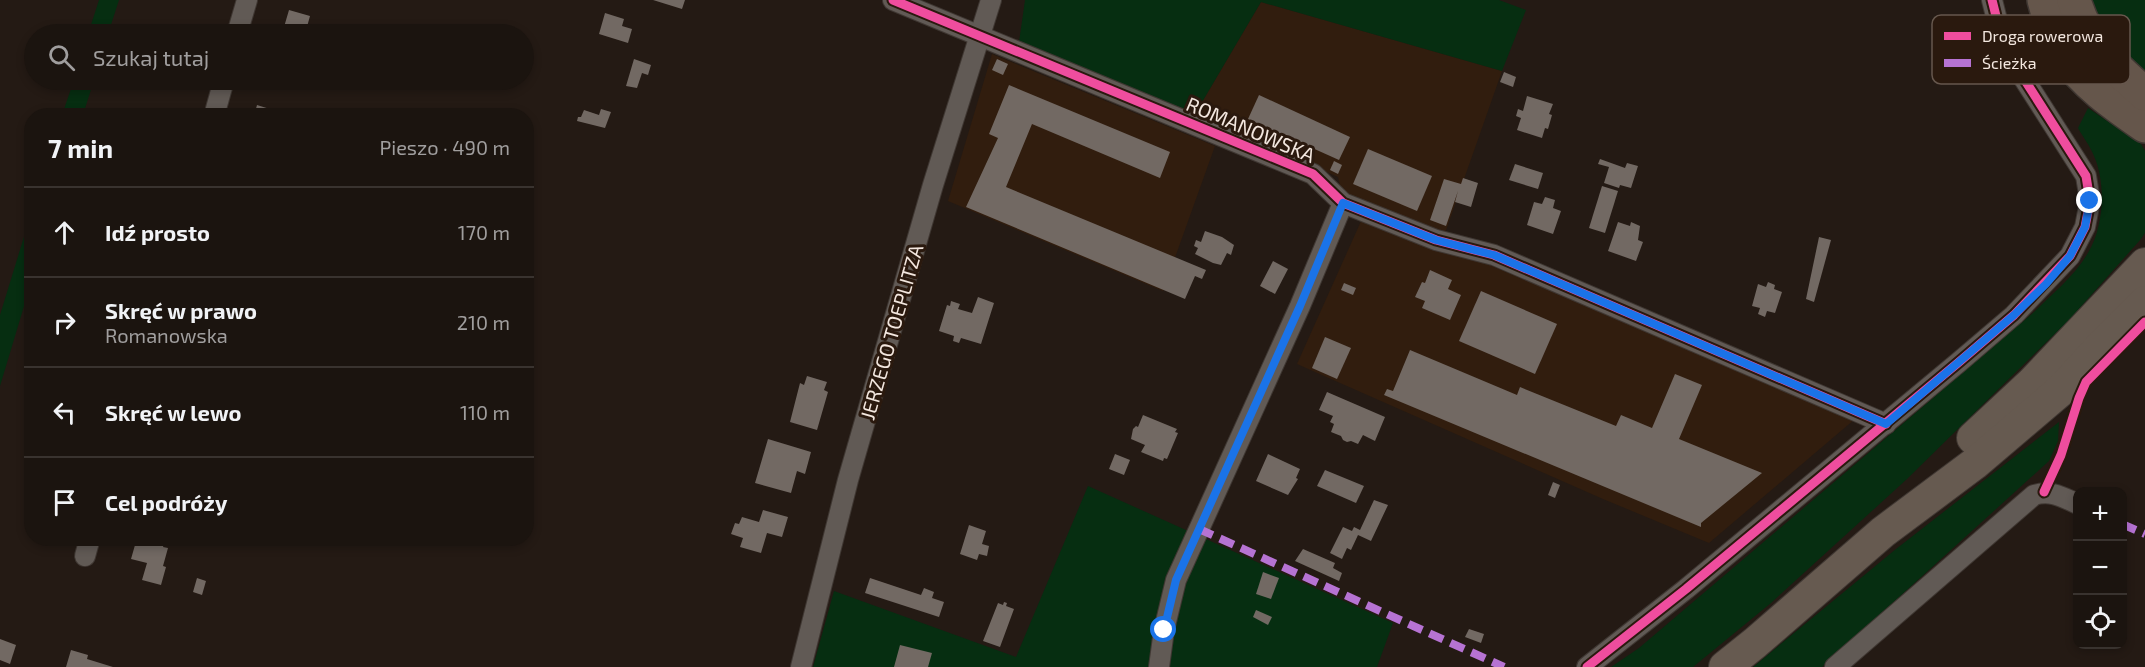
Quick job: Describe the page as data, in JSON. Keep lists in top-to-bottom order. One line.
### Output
{"streets":{"street":["ROMANOWSKA","JERZEGO TOEPLITZA"]},"crossings":[["ROMANOWSKA","JERZEGO TOEPLITZA"]],"legend":["Droga rowerowa","Ścieżka"],"page":{"search":"Szukaj tutaj","heading":["7 min","Pieszo · 490 m"],"list":[["Idź prosto","170 m"],["Skręć w prawo","Romanowska","210 m"],["Skręć w lewo","110 m"],"Cel podróży"],"map_buttons":["+","−"]}}
